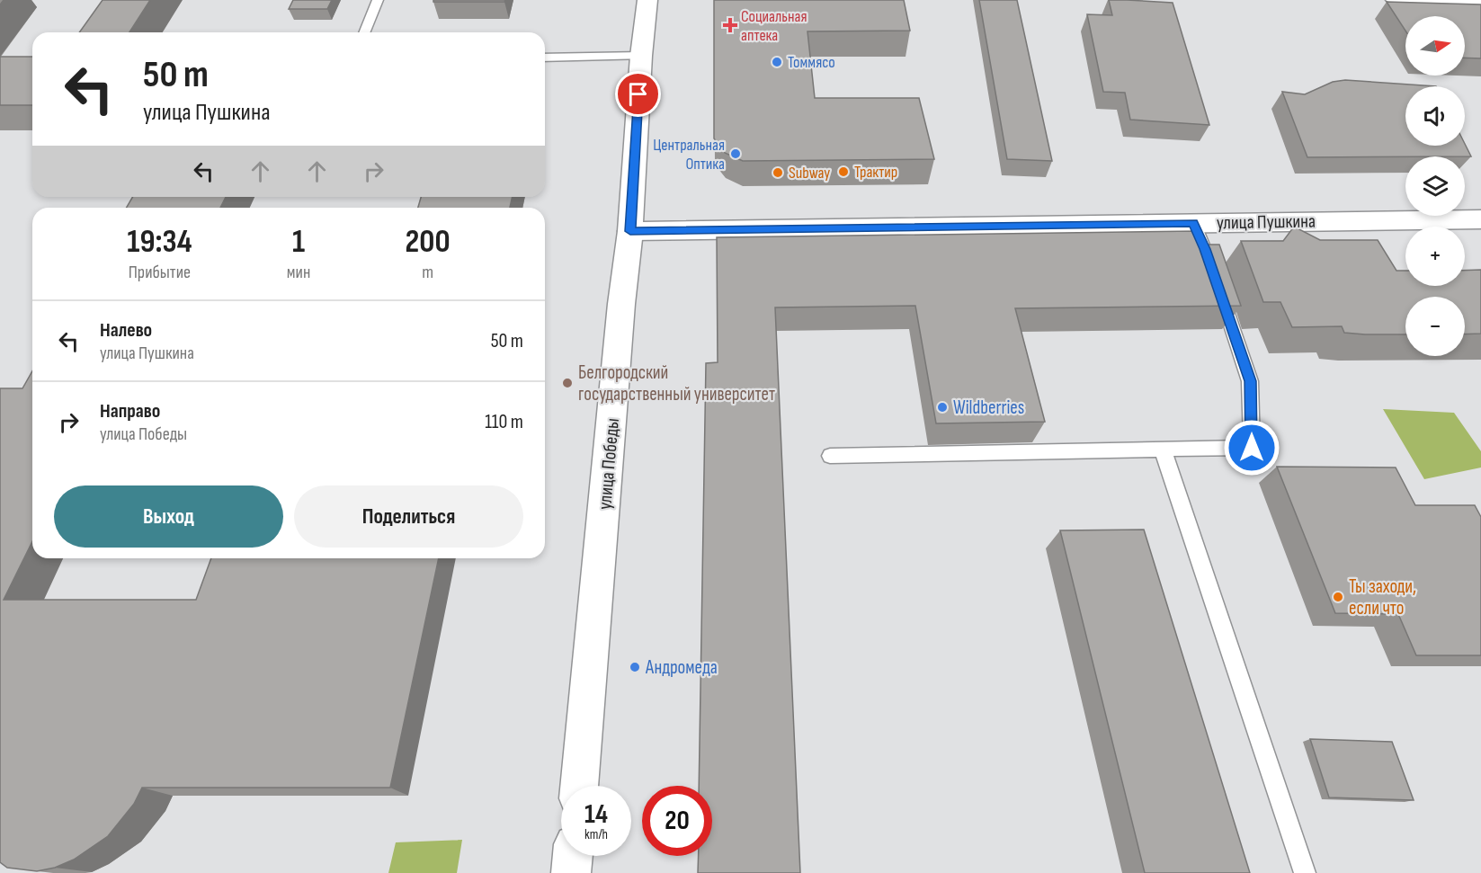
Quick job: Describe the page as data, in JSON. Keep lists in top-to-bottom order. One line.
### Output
{"streets":{"street":["улица Пушкина","улица Победы"]},"crossings":[["улица Пушкина","улица Победы"]],"places":{"health":["Социальная аптека"],"other":["Томмясо","Центральная Оптика","Трактир","Subway","Белгородский государственный университет","Wildberries","Ты заходи, если что","Андромеда"]},"north":"right","page":{"map_buttons":["+","−"],"turn":["50 m","улица Пушкина"],"eta":["19:34","Прибытие","1","мин","200","m"],"list":[{"name":"Налево","note":"улица Пушкина","value":"50 m"},{"name":"Направо","note":"улица Победы","value":"110 m"}],"buttons":["Выход","Поделиться"],"speed":"14 km/h","limit":"20"}}
